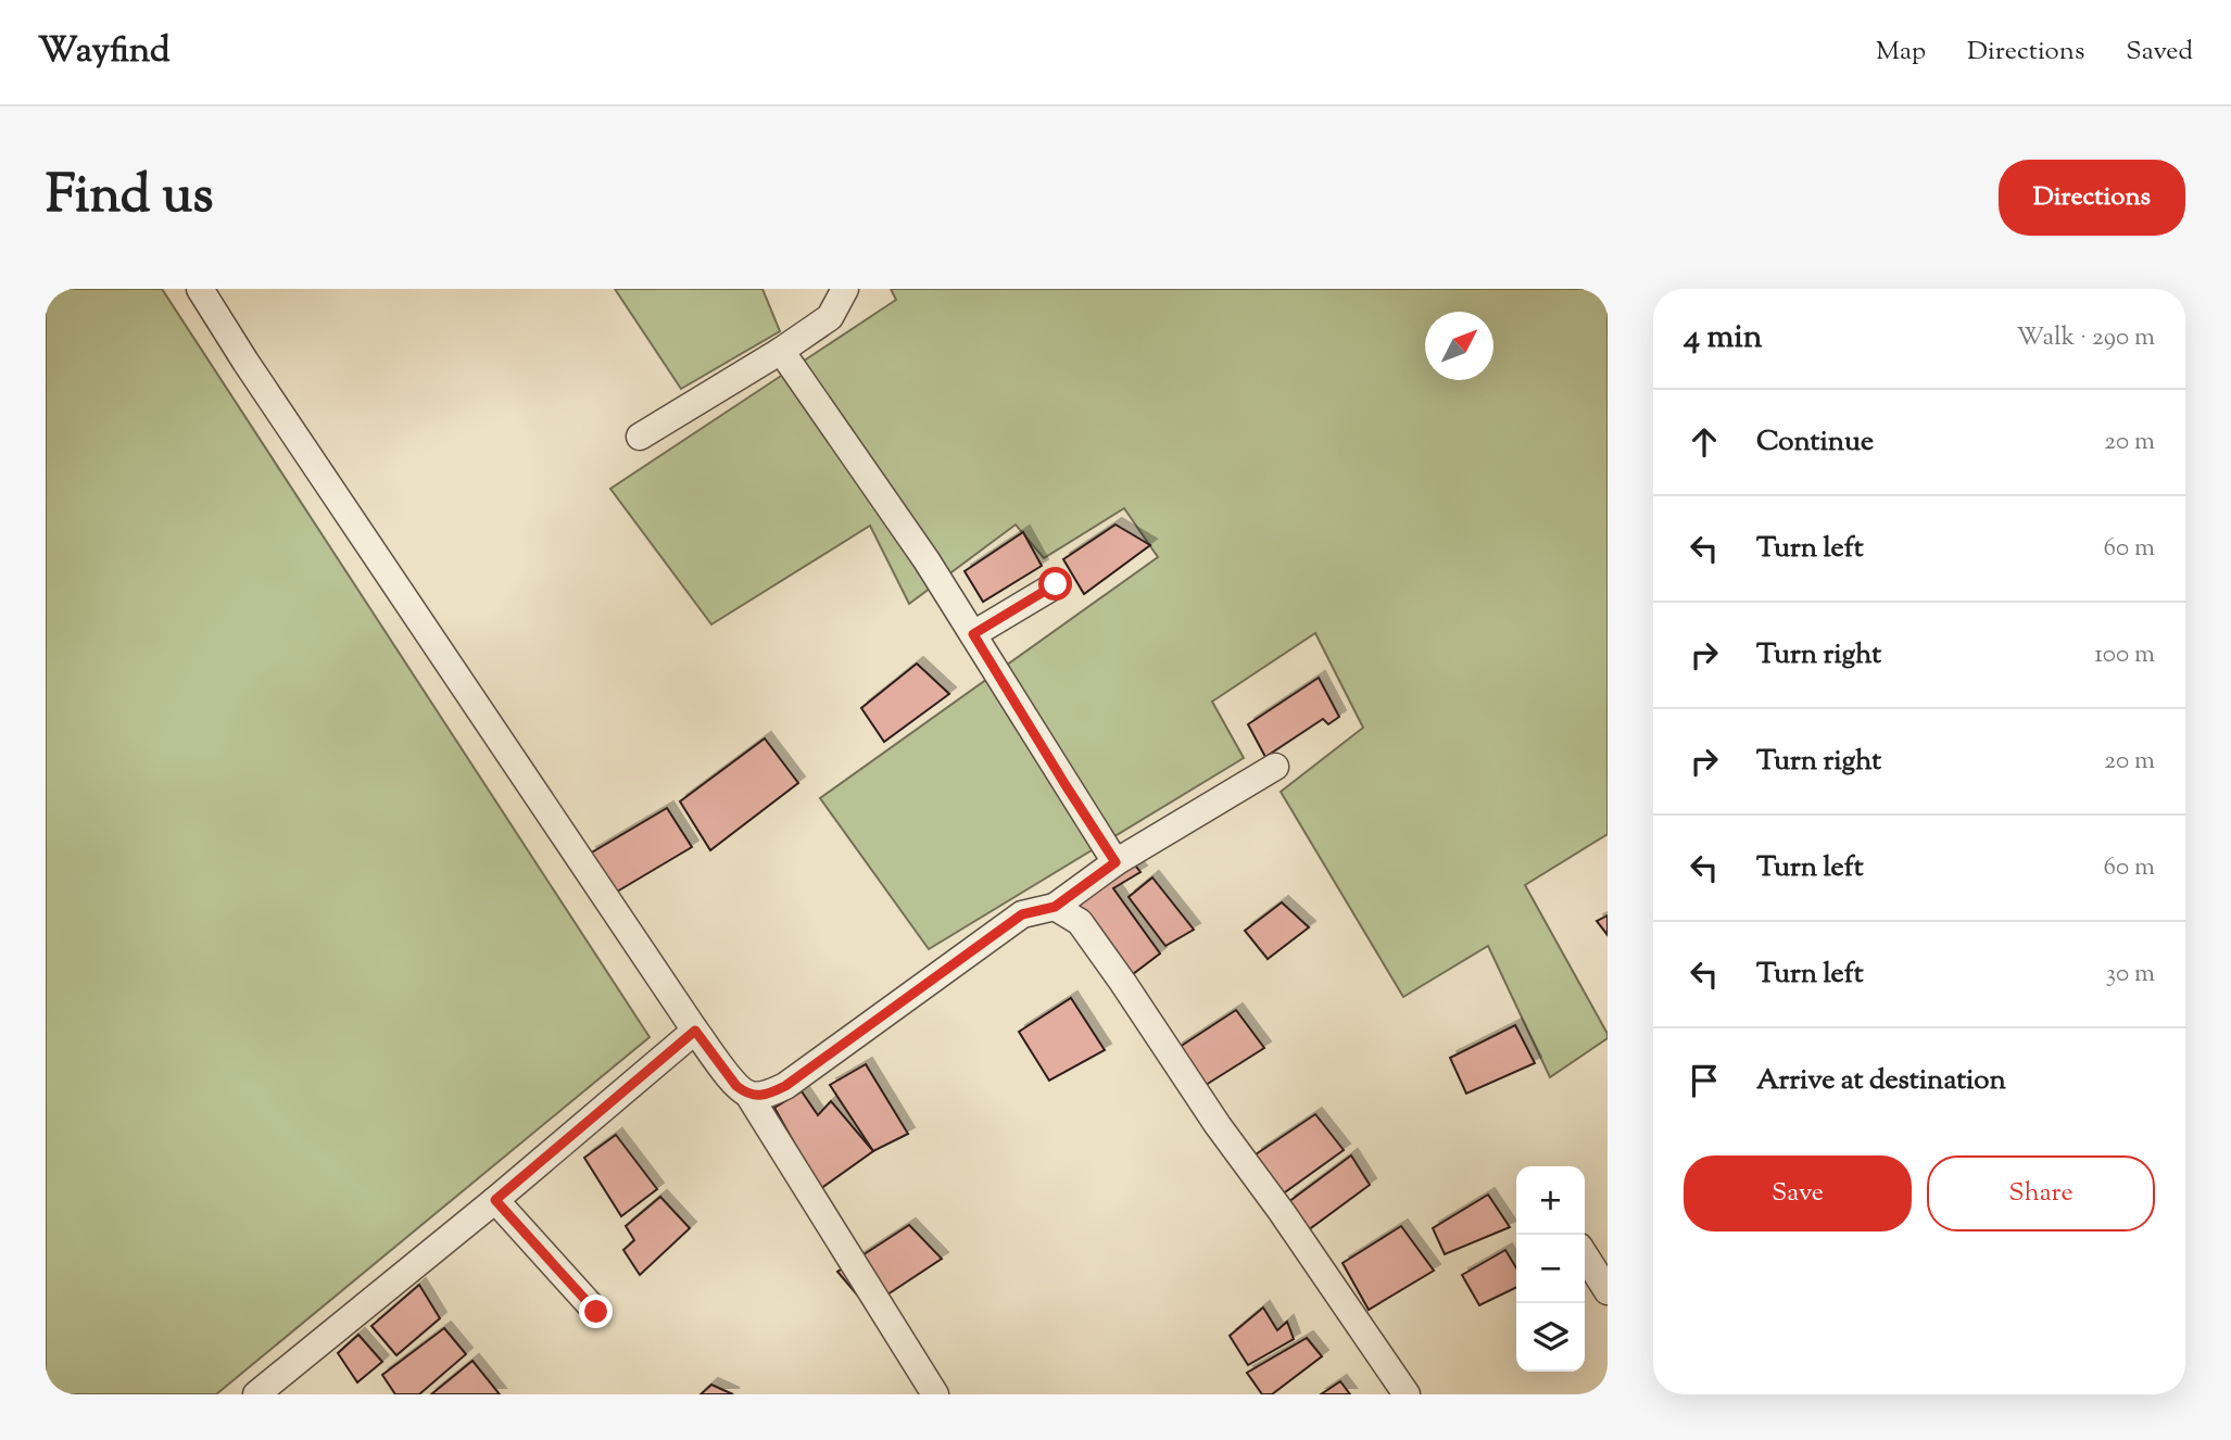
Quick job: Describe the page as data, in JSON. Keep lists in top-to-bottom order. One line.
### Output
{"north":"top right","page":{"header":"Wayfind","nav":["Map","Directions","Saved"],"title":"Find us","buttons":["Directions",["Save","Share"]],"heading":["4 min","Walk · 290 m"],"list":[["Continue","20 m"],["Turn left","60 m"],["Turn right","100 m"],["Turn right","20 m"],["Turn left","60 m"],["Turn left","30 m"],"Arrive at destination"],"map_buttons":["+","−"]}}
